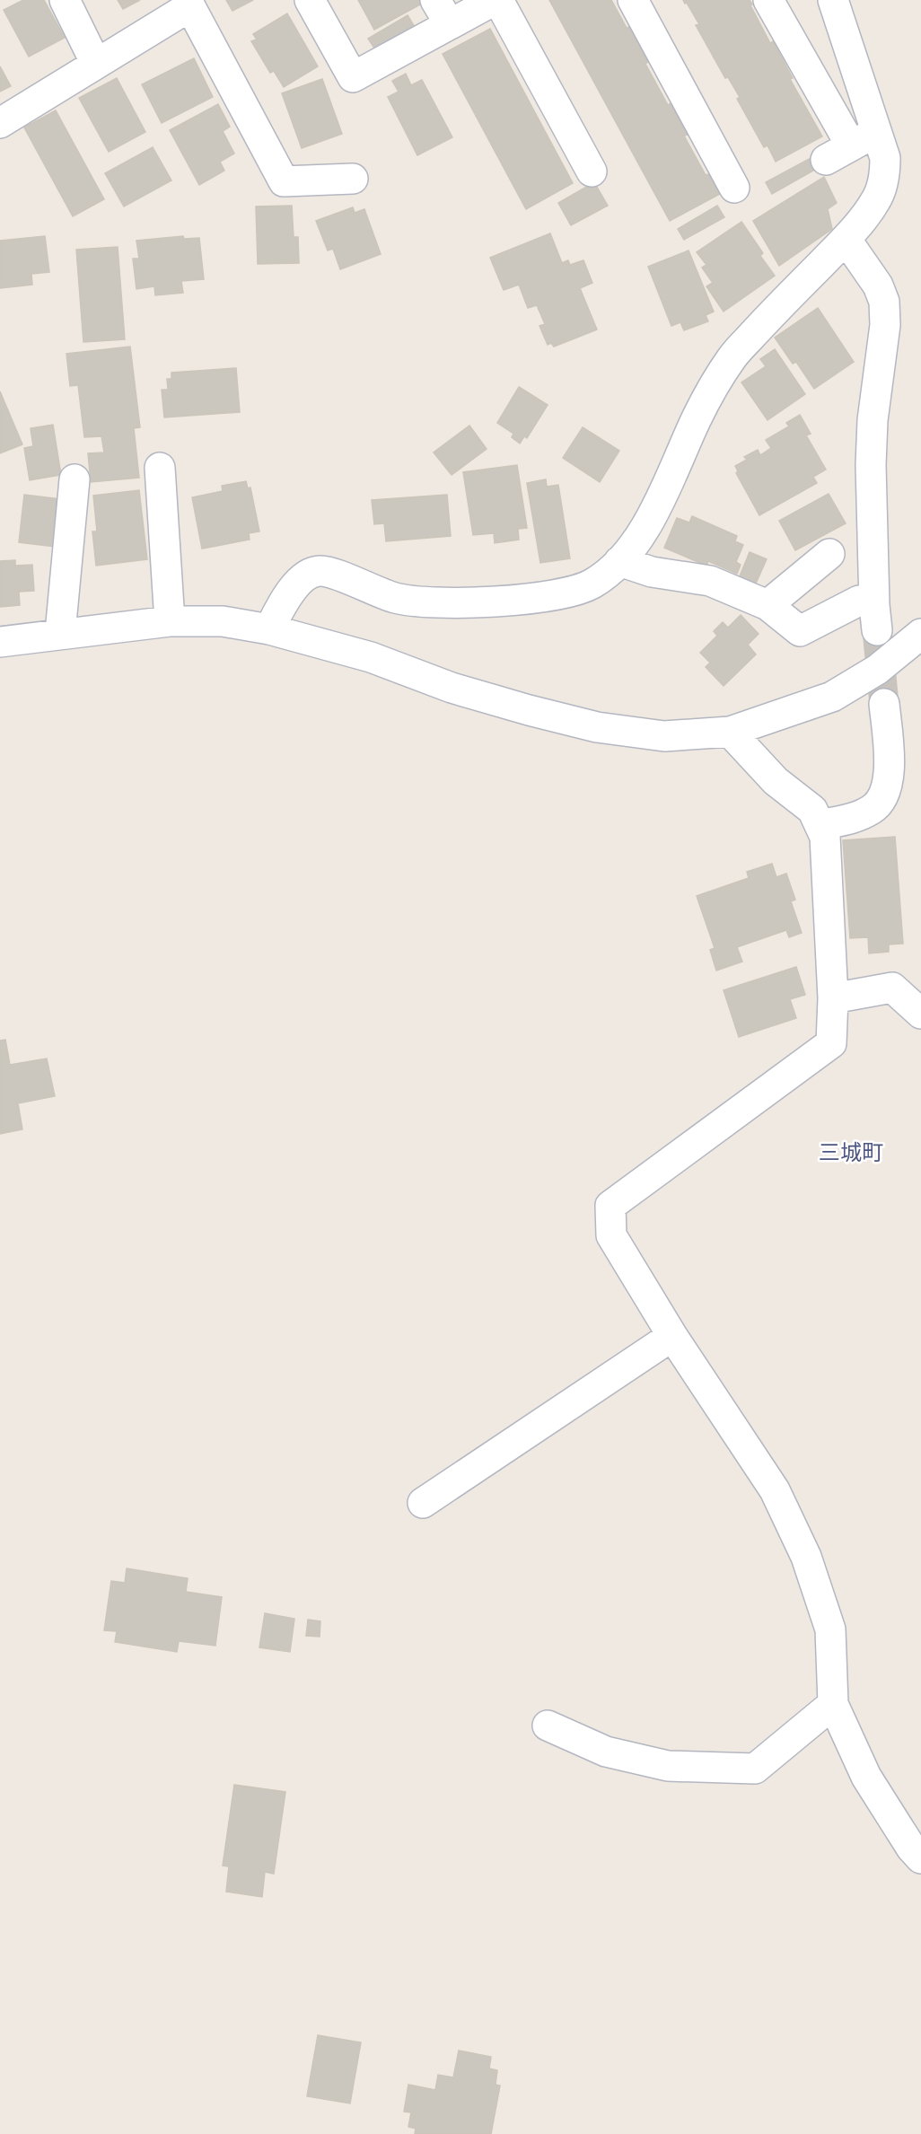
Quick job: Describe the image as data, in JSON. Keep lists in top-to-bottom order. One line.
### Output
{"districts":["三城町"]}
